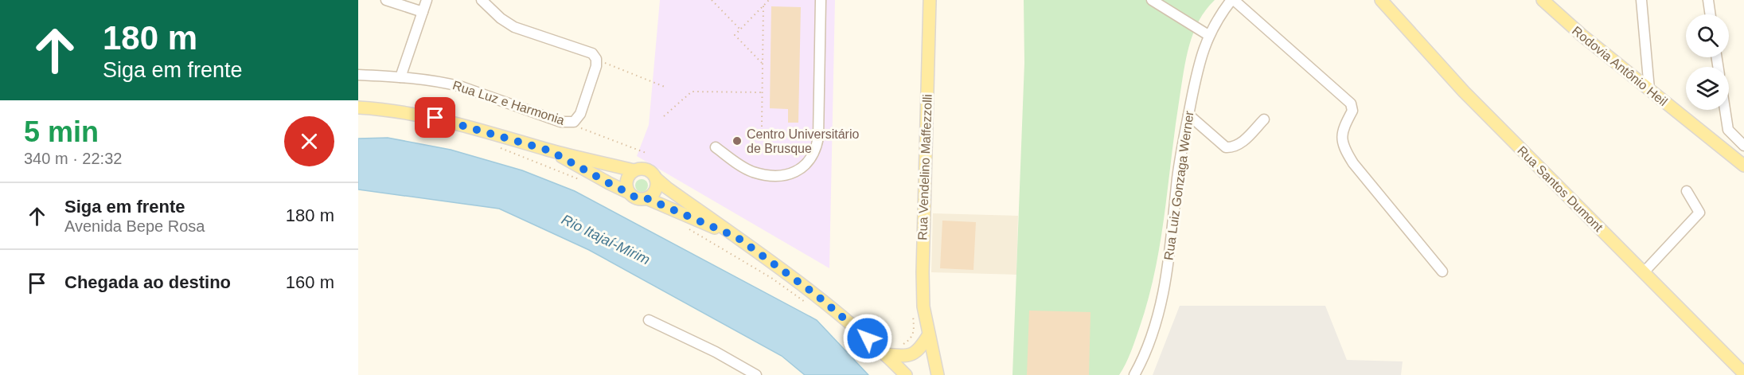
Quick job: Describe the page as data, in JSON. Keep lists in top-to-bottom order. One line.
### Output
{"streets":{"main road":["Rodovia Antônio Heil","Rua Vendelino Maffezzolli","Rua Santos Dumont"],"street":["Rua Luz e Harmonia","Rua Luiz Gonzaga Werner"]},"water":["Rio Itajaí-Mirim"],"places":["Centro Universitário de Brusque"],"page":{"turn":["180 m","Siga em frente"],"heading":["5 min","340 m · 22:32"],"list":[{"name":"Siga em frente","note":"Avenida Bepe Rosa","value":"180 m"},{"name":"Chegada ao destino","value":"160 m"}]}}
